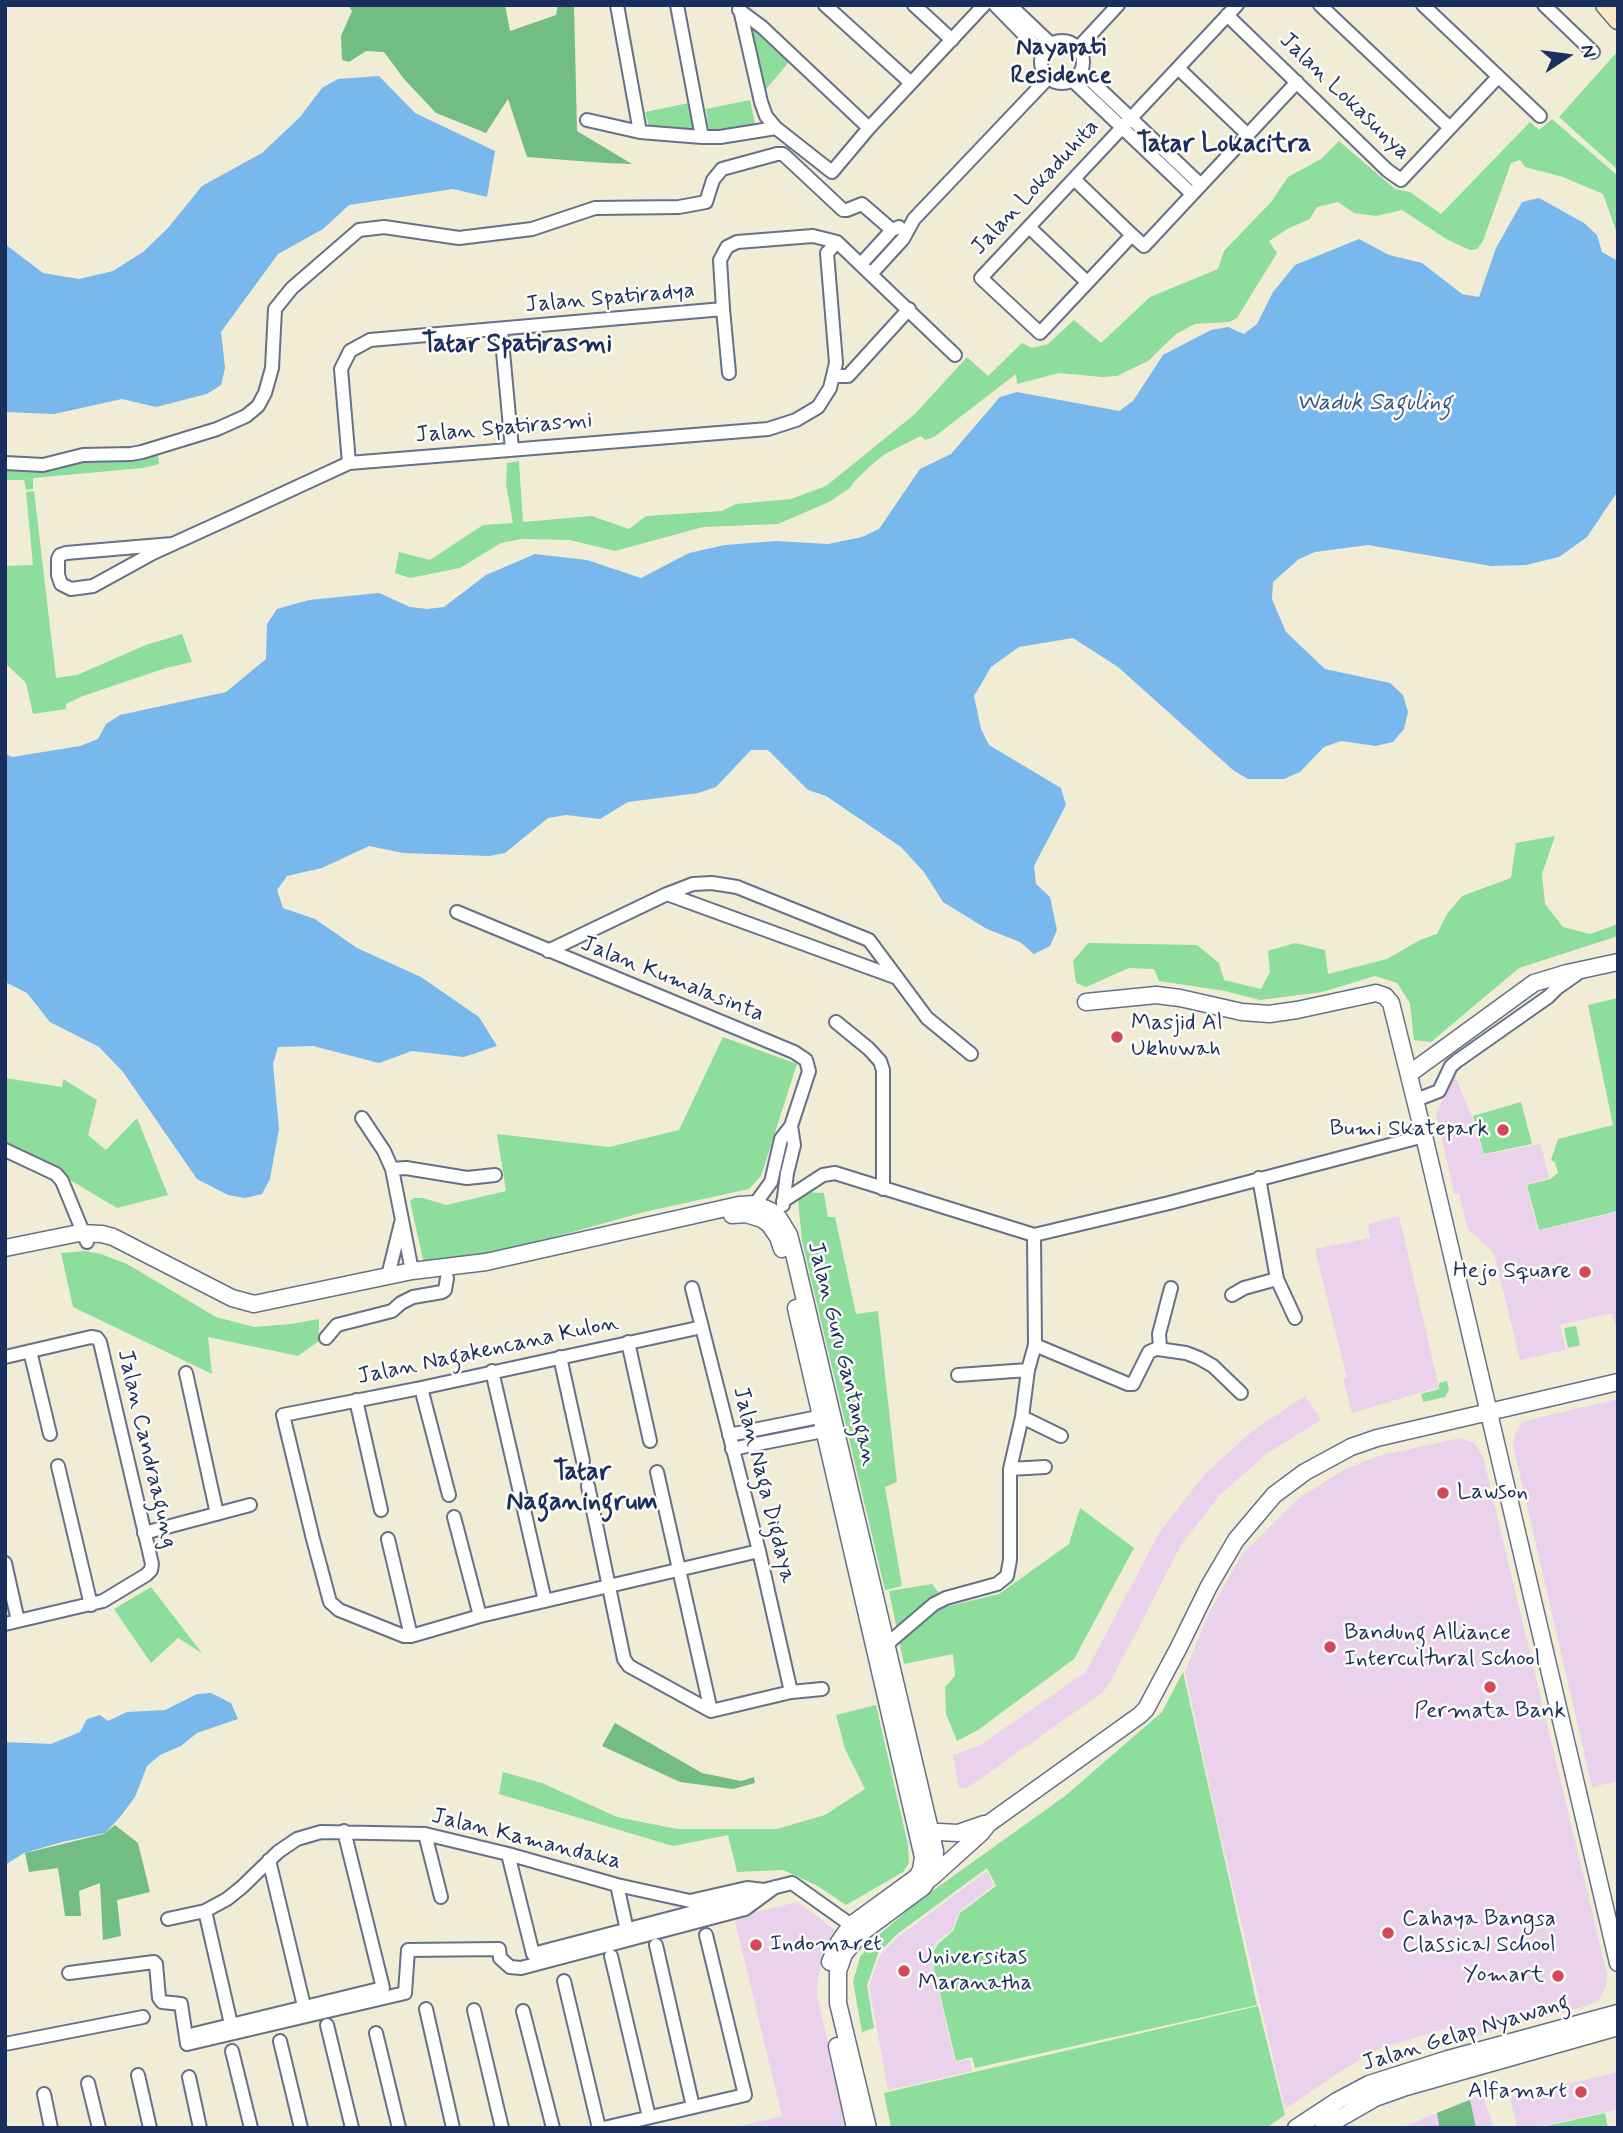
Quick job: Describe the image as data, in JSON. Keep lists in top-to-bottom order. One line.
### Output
{"streets":{"street":["Jalan Lokasunya","Jalan Lokaduhita","Jalan Spatiradya","Jalan Spatirasmi","Jalan Kumalasinta","Jalan Nagakencana Kulon","Jalan Guru Gantangan","Jalan Candraagung","Jalan Naga Digdaya","Jalan Kamandaka","Jalan Gelap Nyawang"]},"crossings":[["Jalan Lokasunya","Jalan Lokaduhita"],["Jalan Spatiradya","Jalan Spatirasmi"],["Jalan Nagakencana Kulon","Jalan Naga Digdaya"],["Jalan Guru Gantangan","Jalan Kamandaka"]],"districts":["Nayapati Residence","Tatar Lokacitra","Tatar Spatirasmi","Tatar Naganingrum"],"water":["Waduk Saguling"],"places":["Masjid Al Ukhuwah","Bumi Skatepark","Hejo Square","Lawson","Bandung Alliance Intercultural School","Permata Bank","Cahaya Bangsa Classical School","Indomaret","Universitas Maranatha","Yomart","Alfamart"],"north":"right"}
